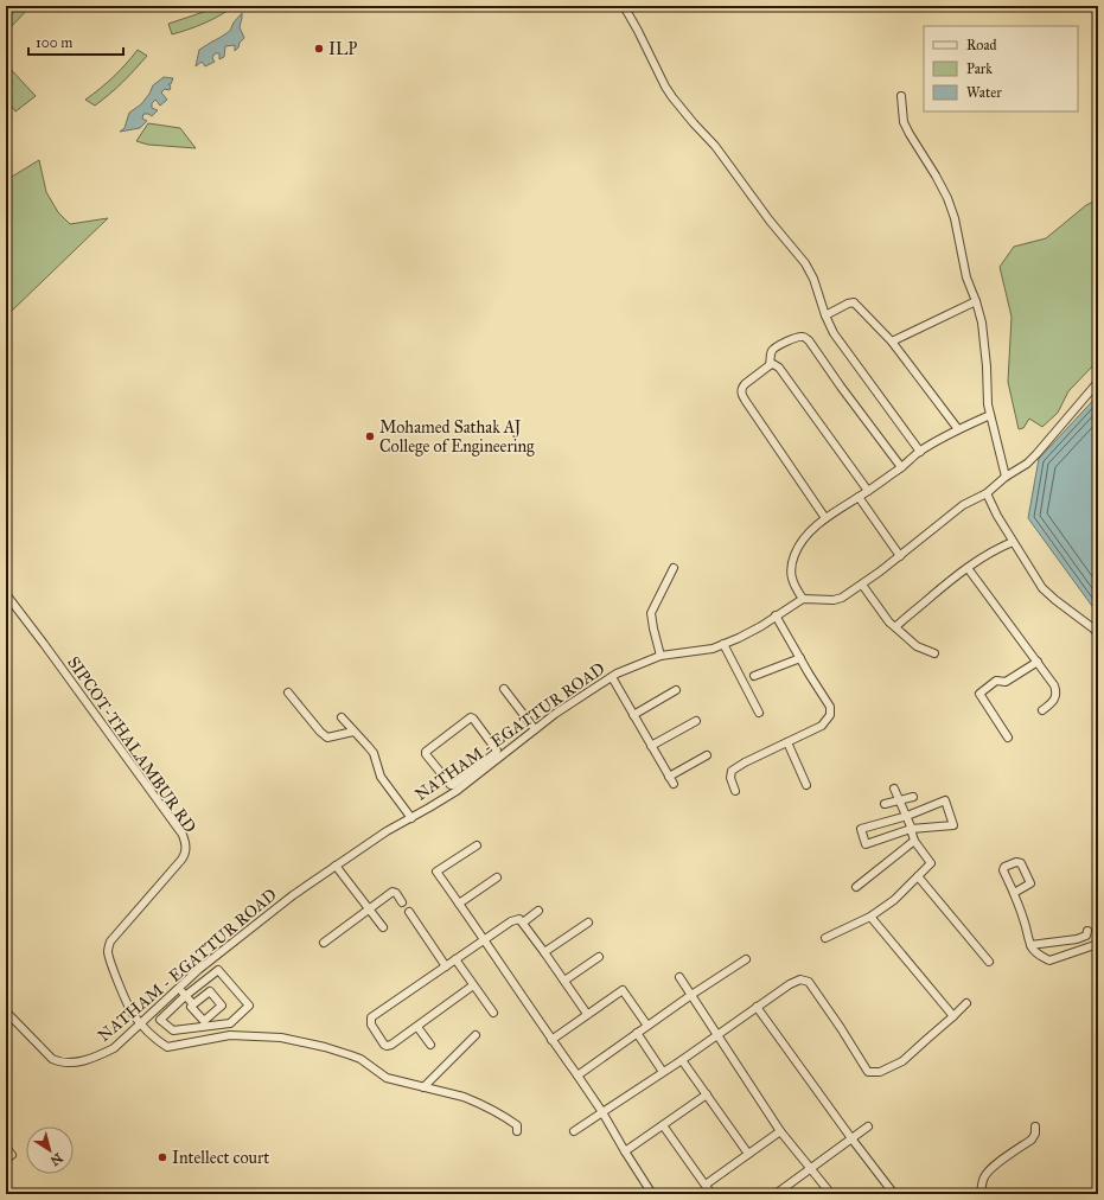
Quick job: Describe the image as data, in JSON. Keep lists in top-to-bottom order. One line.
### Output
{"streets":{"street":["NATHAM - EGATTUR ROAD","SIPCOT-THALAMBUR RD"]},"crossings":[["NATHAM - EGATTUR ROAD","SIPCOT-THALAMBUR RD"]],"places":["ILP","Mohamed Sathak AJ College of Engineering","Intellect court"],"legend":["Road","Park","Water"],"scale_bar":"100 m","north":"bottom right"}
